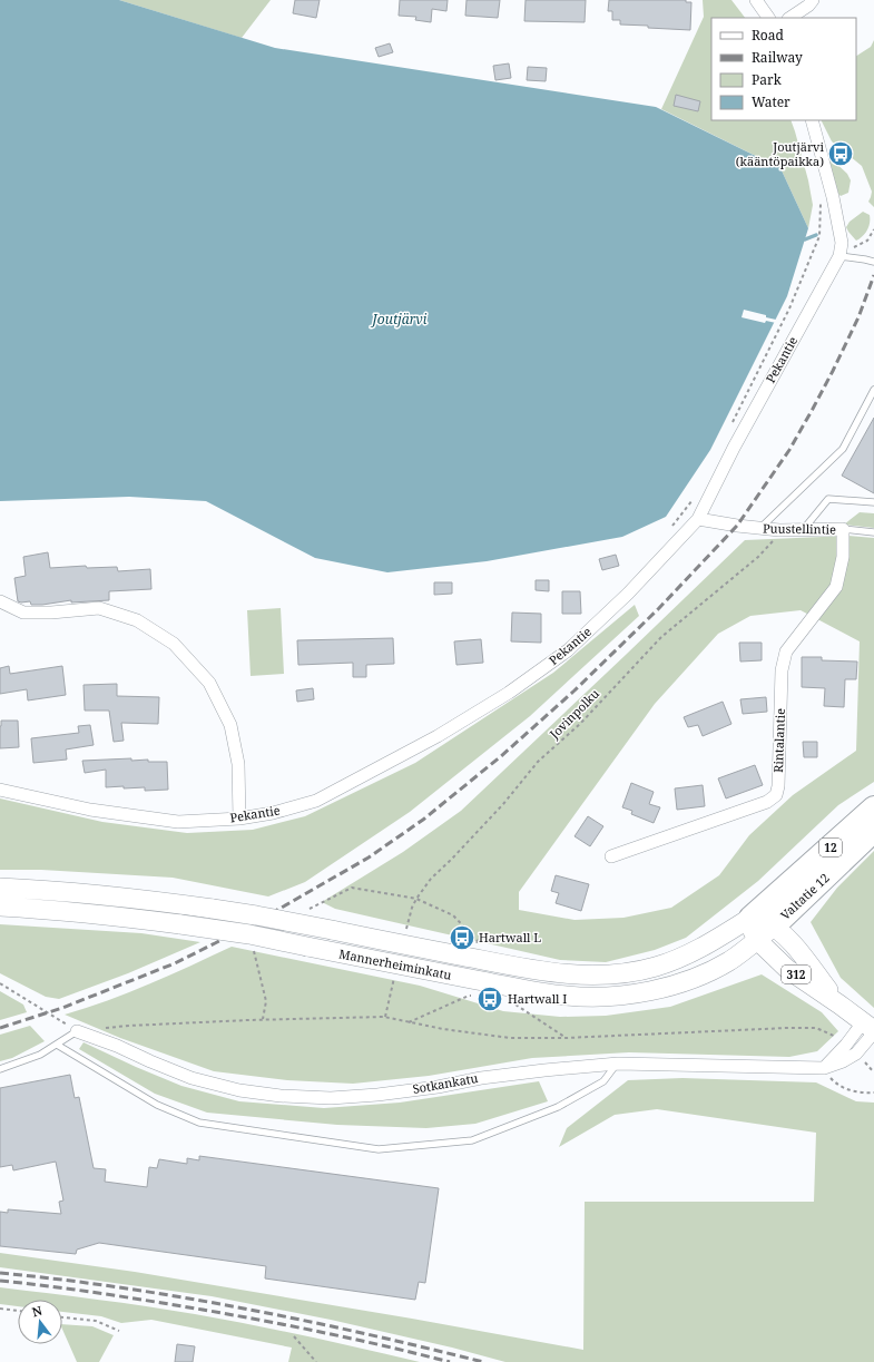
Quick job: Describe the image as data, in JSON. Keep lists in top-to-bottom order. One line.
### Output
{"streets":{"highway":["12","Valtatie 12"],"main road":["Mannerheiminkatu","312"],"street":["Pekantie","Puustellintie","Rintalantie","Sotkankatu"],"path":["Jovinpolku"]},"crossings":[["Pekantie","Puustellintie"],["Puustellintie","Jovinpolku"],["Puustellintie","Rintalantie"],["Valtatie 12","Mannerheiminkatu"],["Valtatie 12","312"],["Mannerheiminkatu","312"],["312","Sotkankatu"]],"water":["Joutjärvi"],"places":{"bus stop":["Joutjärvi (kääntöpaikka)","Hartwall L","Hartwall I"]},"legend":["Road","Railway","Park","Water"],"north":"top"}
